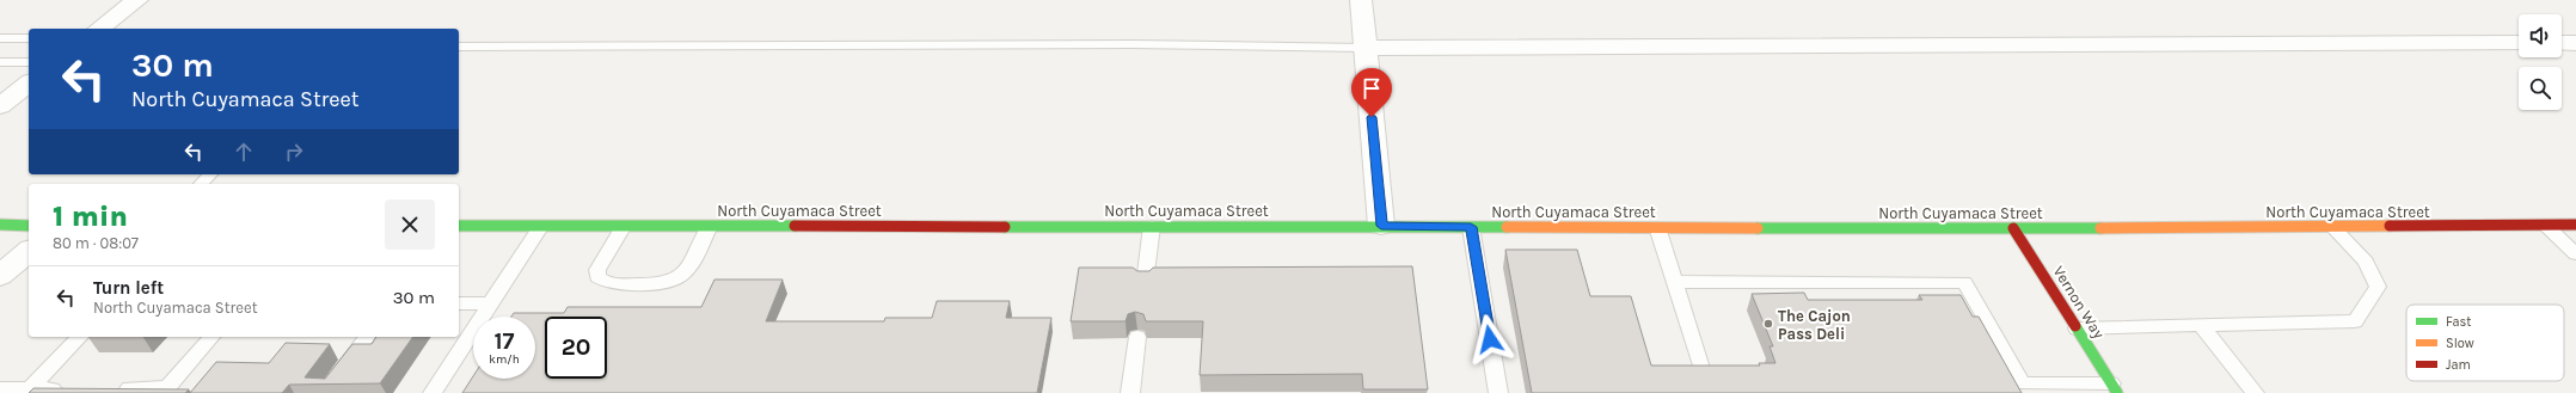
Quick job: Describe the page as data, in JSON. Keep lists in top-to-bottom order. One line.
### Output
{"streets":{"main road":["North Cuyamaca Street","Vernon Way"]},"crossings":[["North Cuyamaca Street","Vernon Way"]],"places":["The Cajon Pass Deli"],"legend":["Fast","Slow","Jam"],"page":{"turn":["30 m","North Cuyamaca Street"],"heading":["1 min","80 m · 08:07"],"list":[{"name":"Turn left","note":"North Cuyamaca Street","value":"30 m"}],"speed":"17 km/h","limit":"20"}}
